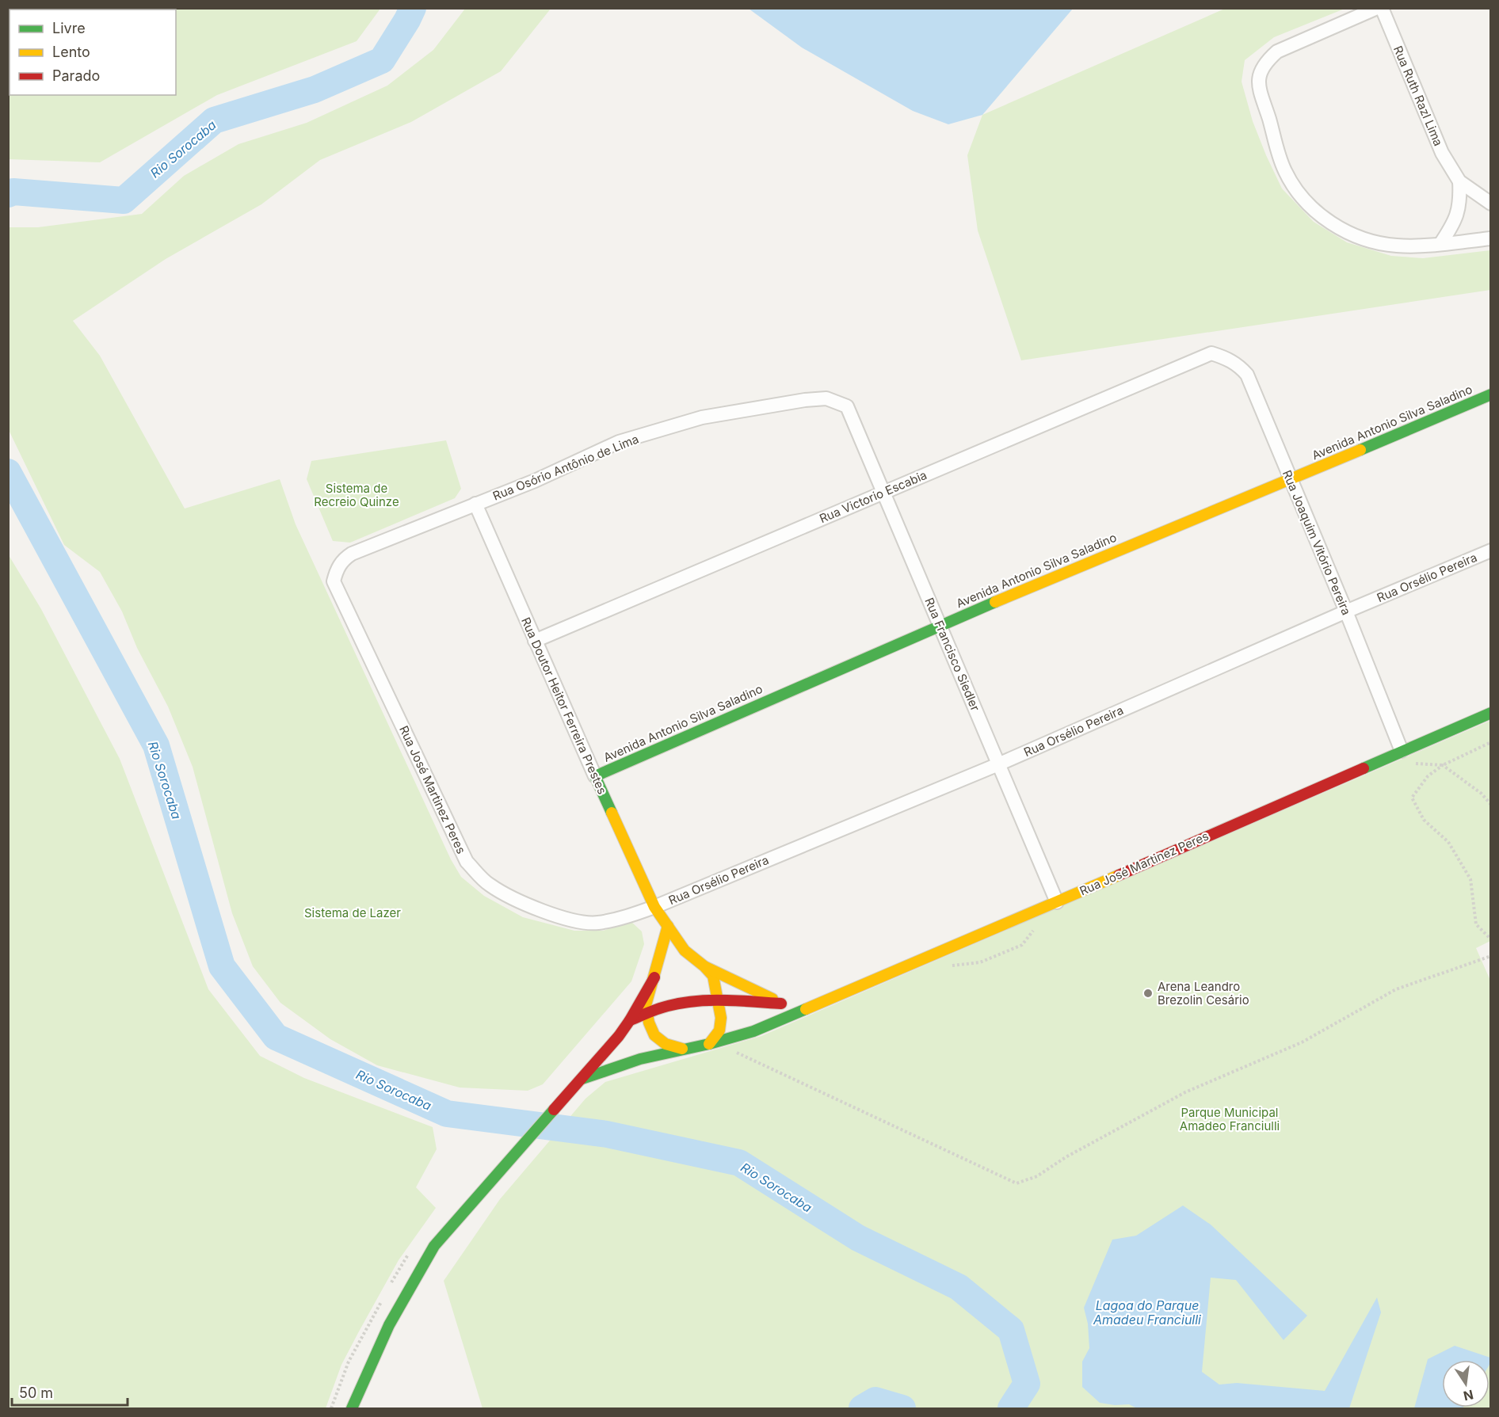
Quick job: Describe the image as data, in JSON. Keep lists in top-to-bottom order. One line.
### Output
{"streets":{"main road":["Avenida Antonio Silva Saladino","Rua Doutor Heitor Ferreira Prestes","Rua José Martinez Peres"],"street":["Rua Ruth Razl Lima","Rua Osório Antônio de Lima","Rua Victorio Escabia","Rua Joaquim Vitório Pereira","Rua Orsélio Pereira","Rua Francisco Siedler"]},"crossings":[["Avenida Antonio Silva Saladino","Rua Joaquim Vitório Pereira"],["Avenida Antonio Silva Saladino","Rua Francisco Siedler"],["Avenida Antonio Silva Saladino","Rua Doutor Heitor Ferreira Prestes"],["Rua Osório Antônio de Lima","Rua Francisco Siedler"],["Rua Osório Antônio de Lima","Rua Doutor Heitor Ferreira Prestes"],["Rua Osório Antônio de Lima","Rua José Martinez Peres"],["Rua Victorio Escabia","Rua Joaquim Vitório Pereira"],["Rua Victorio Escabia","Rua Francisco Siedler"],["Rua Victorio Escabia","Rua Doutor Heitor Ferreira Prestes"],["Rua Joaquim Vitório Pereira","Rua Orsélio Pereira"],["Rua Joaquim Vitório Pereira","Rua José Martinez Peres"],["Rua Orsélio Pereira","Rua Francisco Siedler"],["Rua Orsélio Pereira","Rua Doutor Heitor Ferreira Prestes"],["Rua Orsélio Pereira","Rua José Martinez Peres"],["Rua Francisco Siedler","Rua José Martinez Peres"],["Rua Doutor Heitor Ferreira Prestes","Rua José Martinez Peres"]],"water":["Rio Sorocaba","Lagoa do Parque Amadeu Franciulli"],"parks":["Sistema de Recreio Quinze","Sistema de Lazer","Parque Municipal Amadeo Franciulli"],"places":["Arena Leandro Brezolin Cesário"],"legend":["Livre","Lento","Parado"],"scale_bar":"50 m","north":"bottom"}
